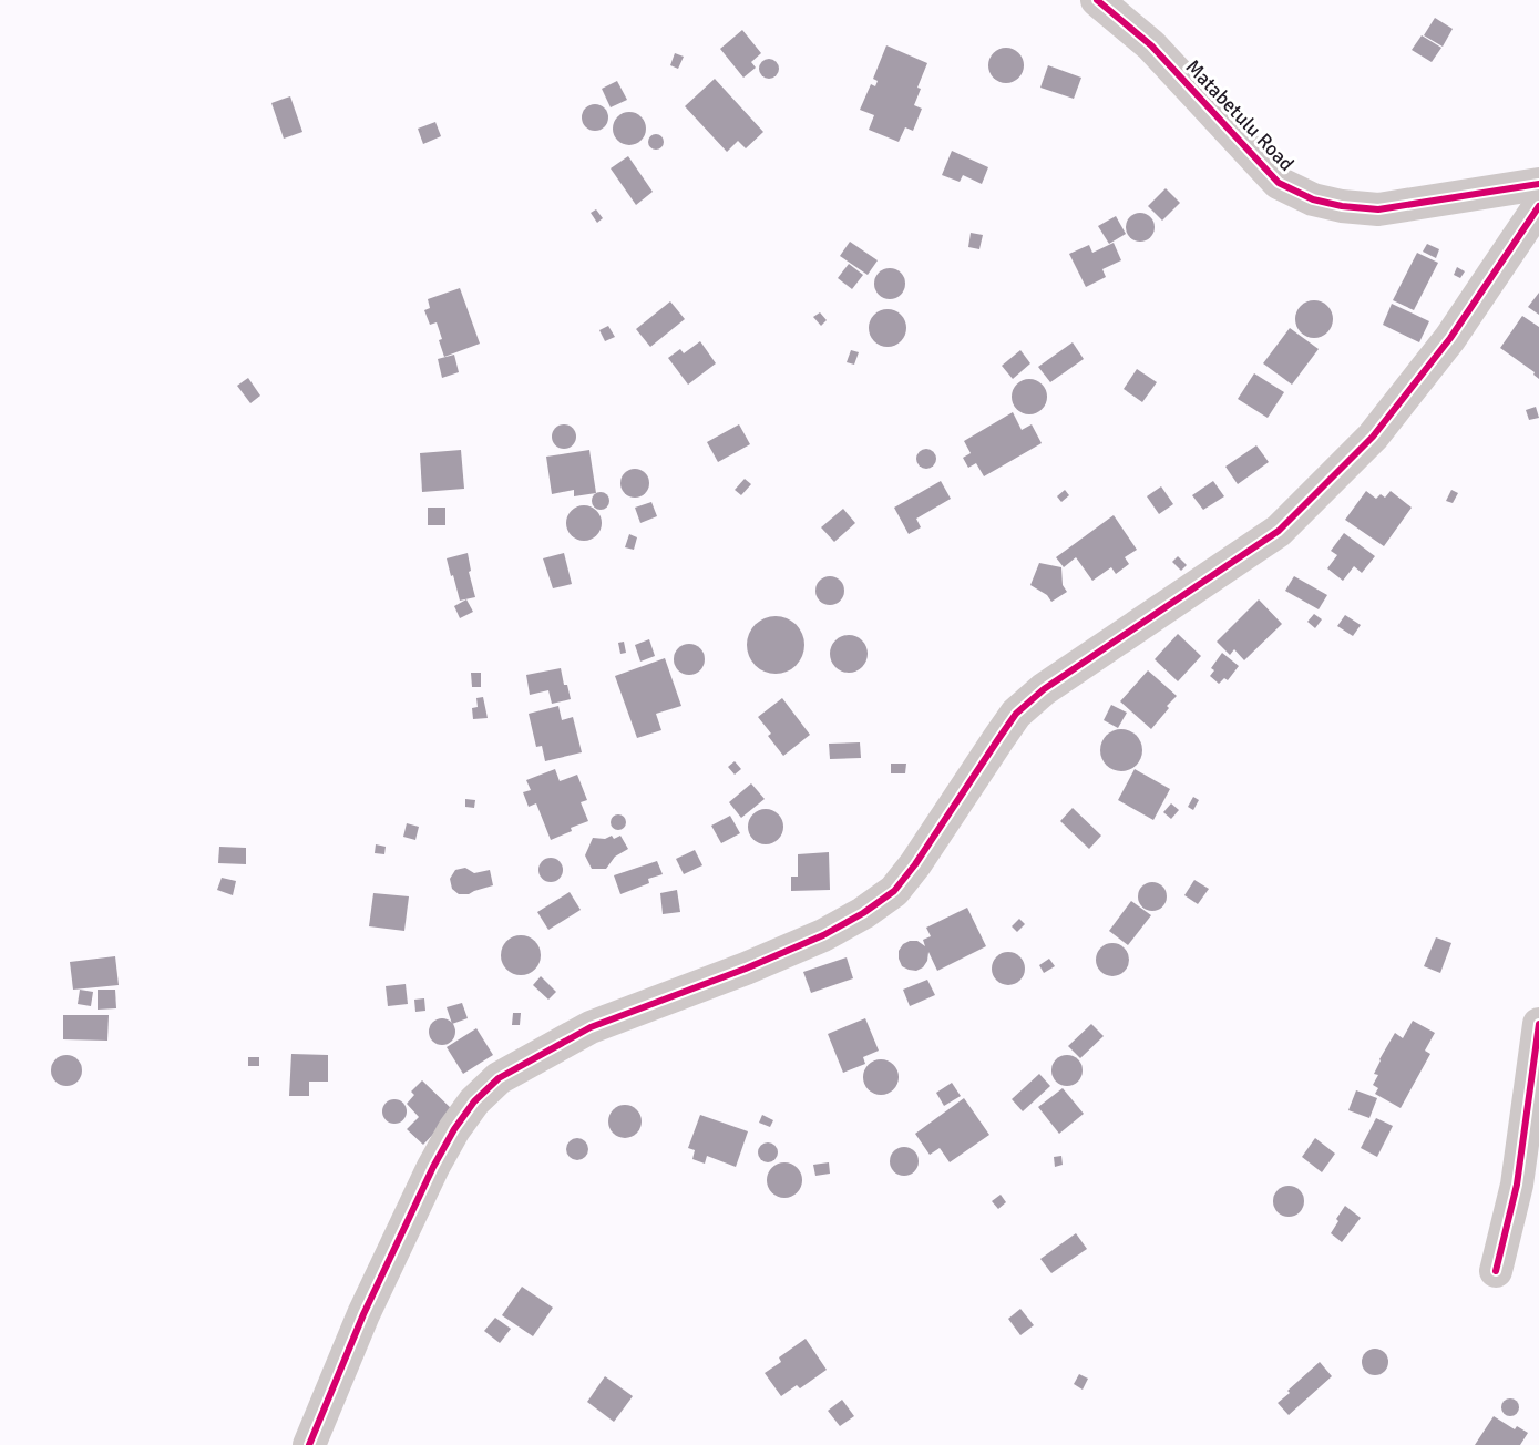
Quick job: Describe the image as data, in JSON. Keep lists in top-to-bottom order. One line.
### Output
{"streets":{"street":["Matabetulu Road"]}}
